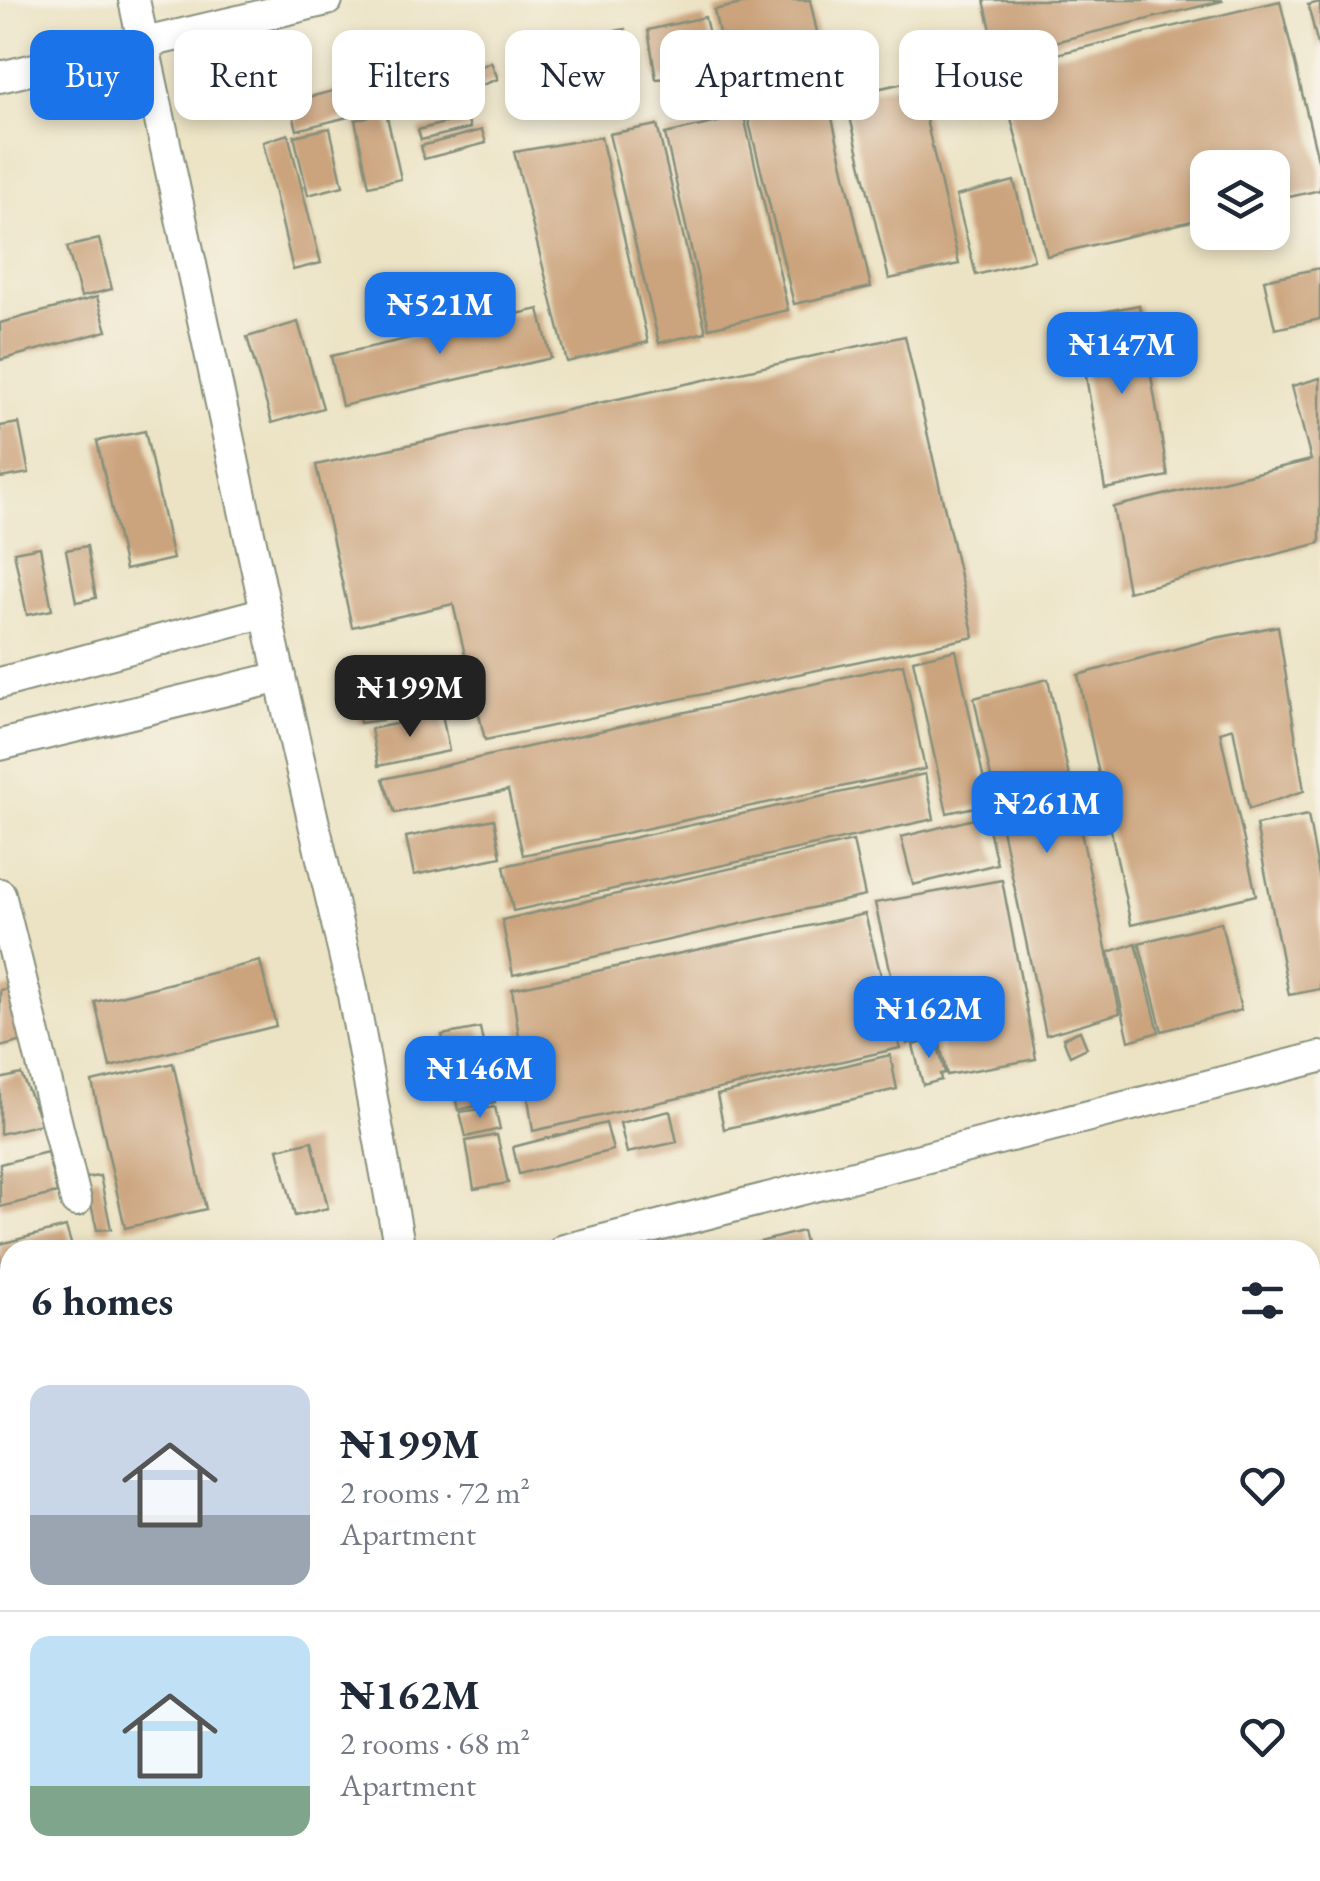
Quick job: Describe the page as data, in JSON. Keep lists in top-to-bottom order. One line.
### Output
{"page":{"chip":["Buy","Rent","Filters","New","Apartment","House"],"price":["₦521M","₦147M","₦199M","₦261M","₦162M","₦146M"],"heading":"6 homes","list":[{"name":"₦199M","note":"2 rooms · 72 m² · Apartment"},{"name":"₦162M","note":"2 rooms · 68 m² · Apartment"}]}}
